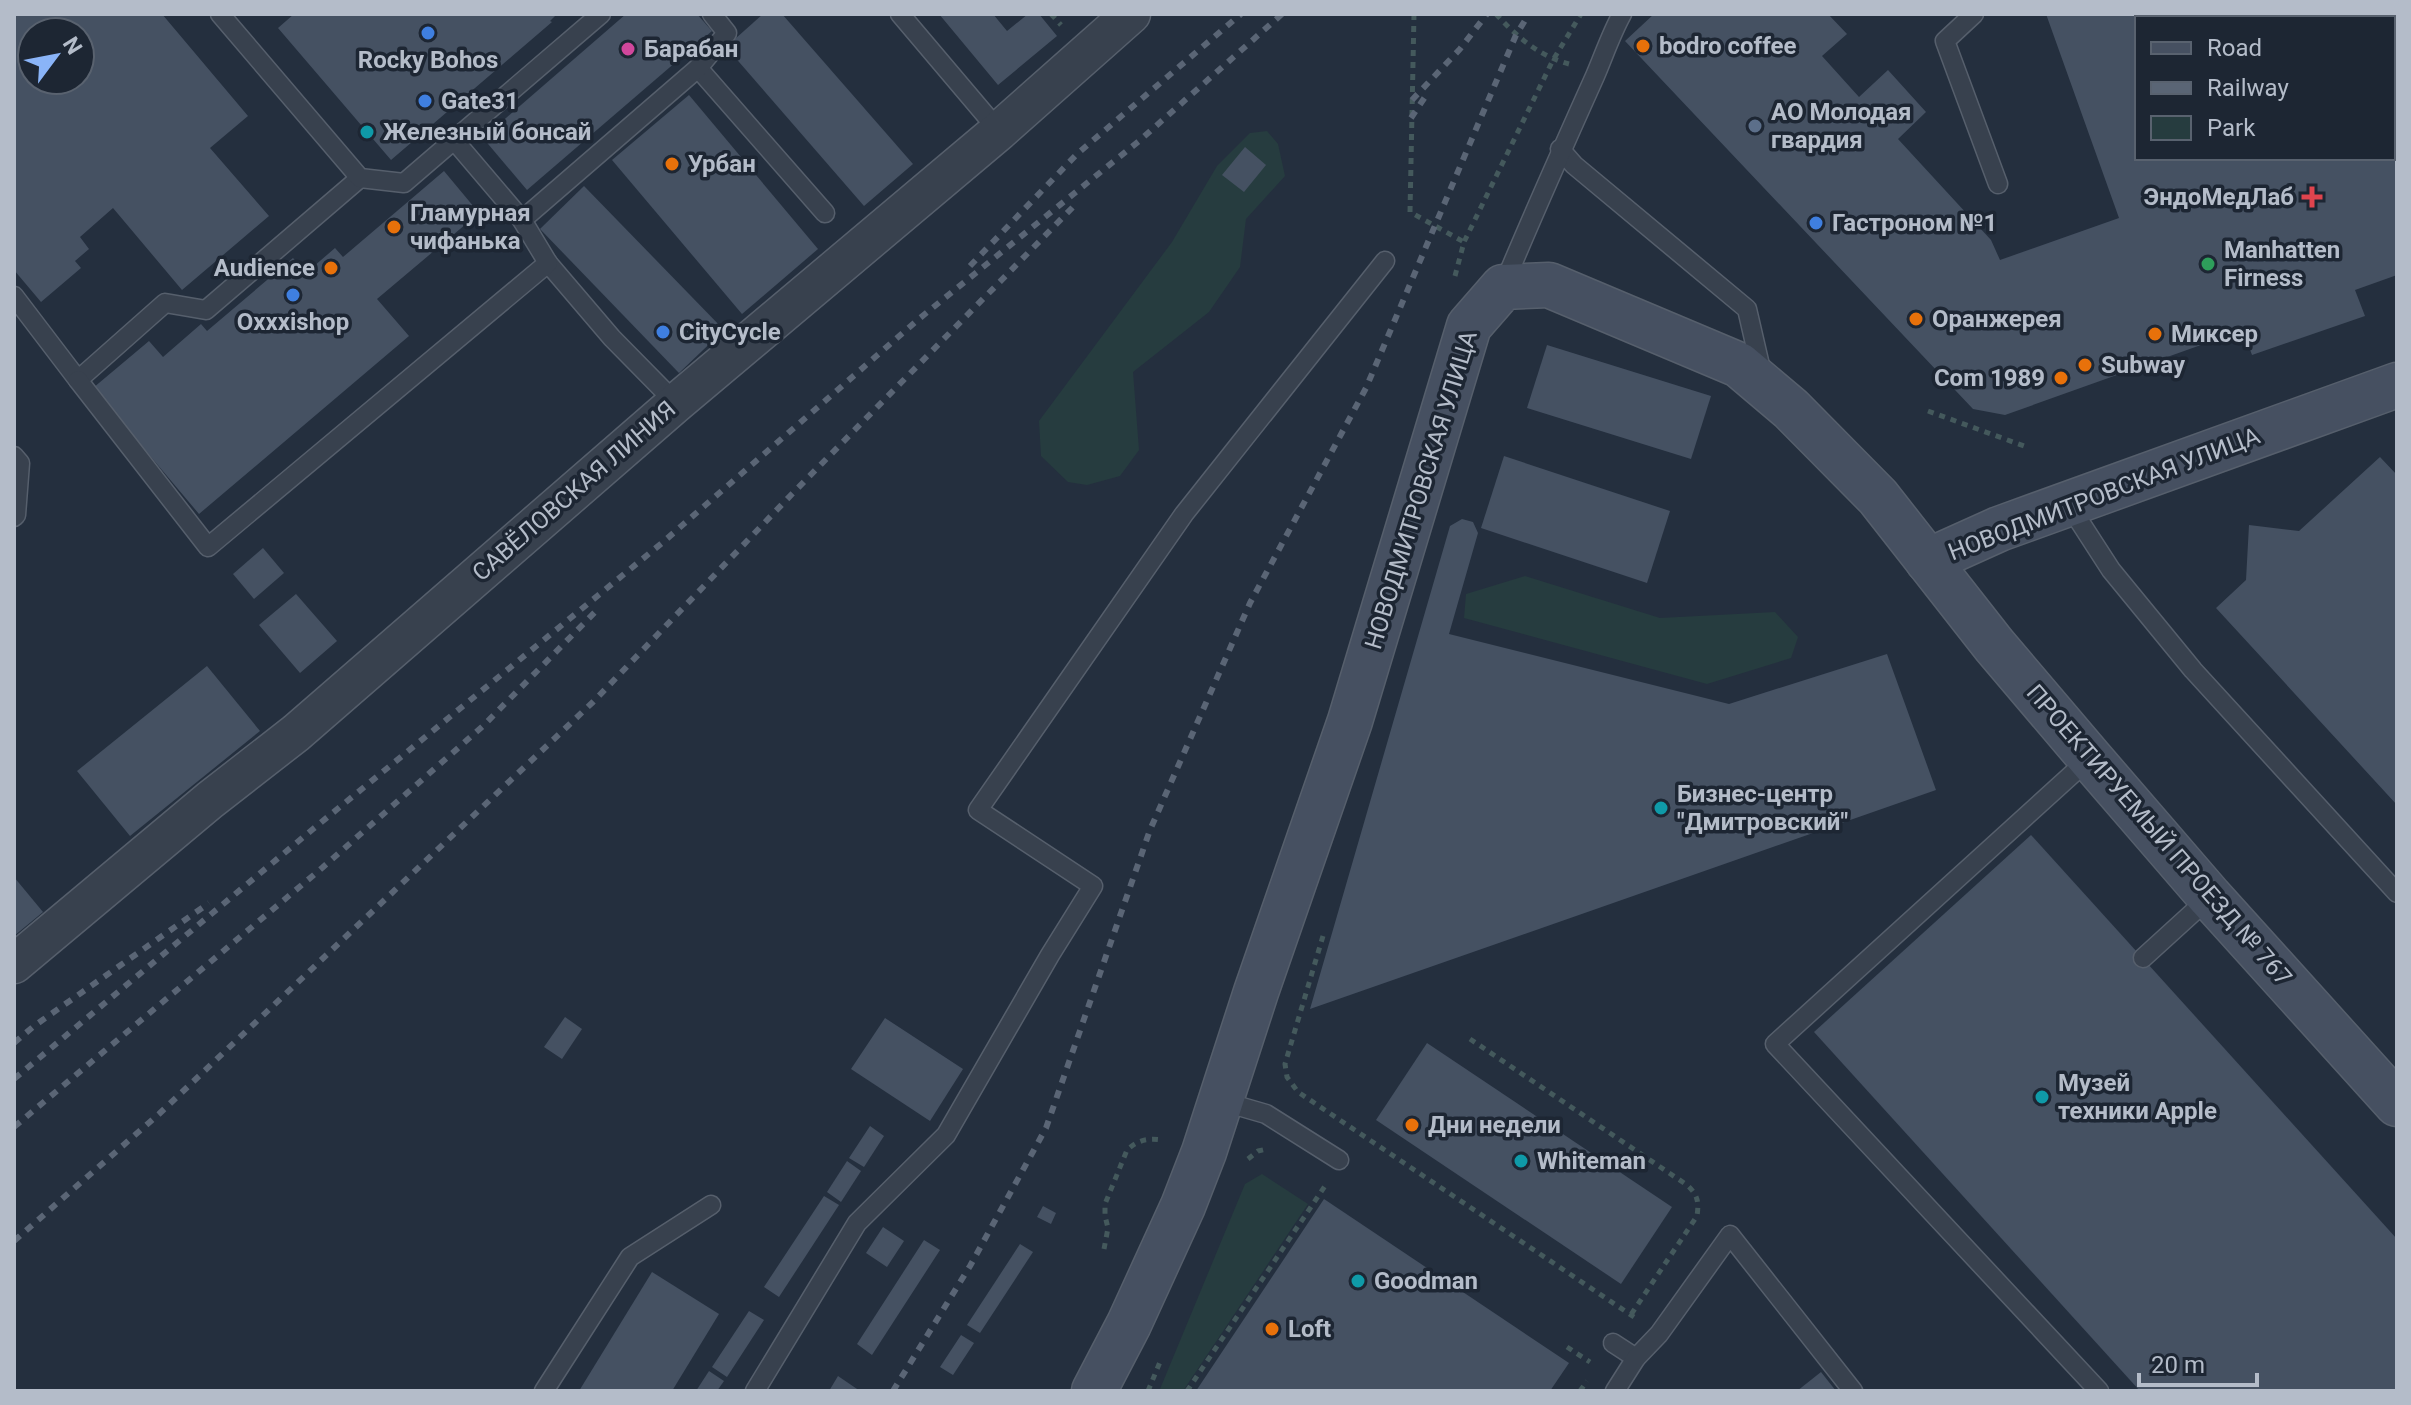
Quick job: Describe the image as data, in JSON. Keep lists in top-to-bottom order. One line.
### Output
{"streets":{"street":["НОВОДМИТРОВСКАЯ УЛИЦА","САВЁЛОВСКАЯ ЛИНИЯ","ПРОЕКТИРУЕМЫЙ ПРОЕЗД № 767"]},"crossings":[["НОВОДМИТРОВСКАЯ УЛИЦА","ПРОЕКТИРУЕМЫЙ ПРОЕЗД № 767"]],"places":{"other":["Rocky Bohos","bodro coffee","Барабан","Gate31","АО Молодая гвардия","Железный бонсай","Урбан","Гастроном №1","Гламурная чифанька","Manhatten Firness","Audience","Oxxxishop","Оранжерея","CityCycle","Миксер","Subway","Com 1989","Бизнес-центр \"Дмитровский\"","Музей техники Apple","Дни недели","Whiteman","Goodman","Loft"],"health":["ЭндоМедЛаб"]},"legend":["Road","Railway","Park"],"scale_bar":"20 m","north":"top right"}
